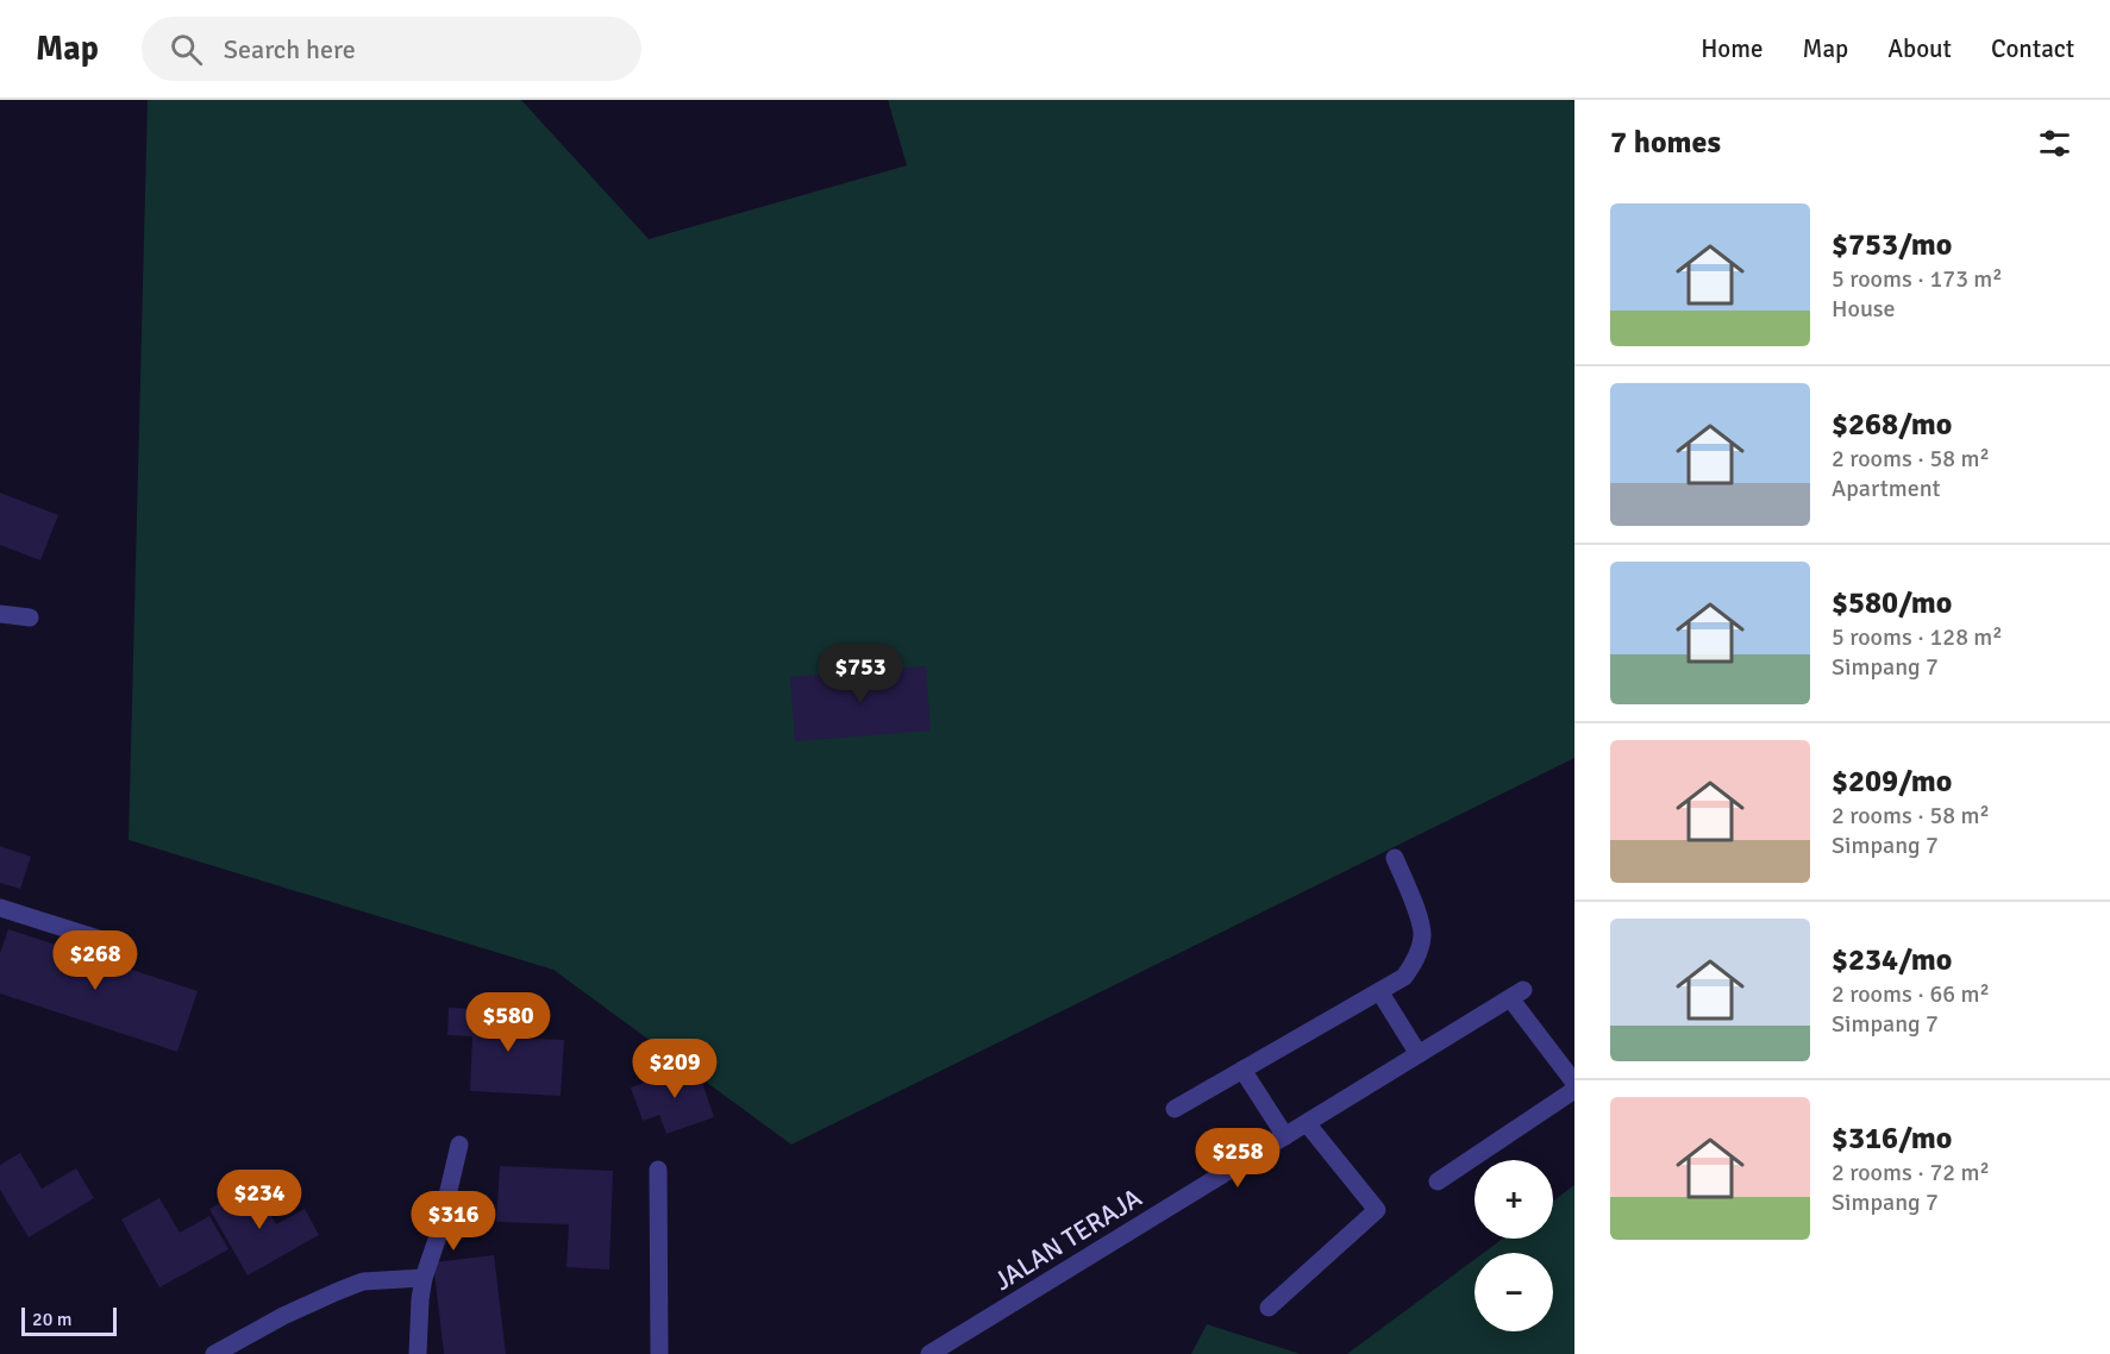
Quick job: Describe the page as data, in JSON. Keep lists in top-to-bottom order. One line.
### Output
{"streets":{"street":["JALAN TERAJA"]},"scale_bar":"20 m","page":{"header":"Map","search":"Search here","nav":["Home","Map","About","Contact"],"heading":"7 homes","list":[{"name":"$753/mo","note":"5 rooms · 173 m² · House"},{"name":"$268/mo","note":"2 rooms · 58 m² · Apartment"},{"name":"$580/mo","note":"5 rooms · 128 m² · Simpang 7"},{"name":"$209/mo","note":"2 rooms · 58 m² · Simpang 7"},{"name":"$234/mo","note":"2 rooms · 66 m² · Simpang 7"},{"name":"$316/mo","note":"2 rooms · 72 m² · Simpang 7"}],"price":["$753","$268","$580","$209","$258","$234","$316"],"map_buttons":["+","−"],"scale":"20 m"}}
